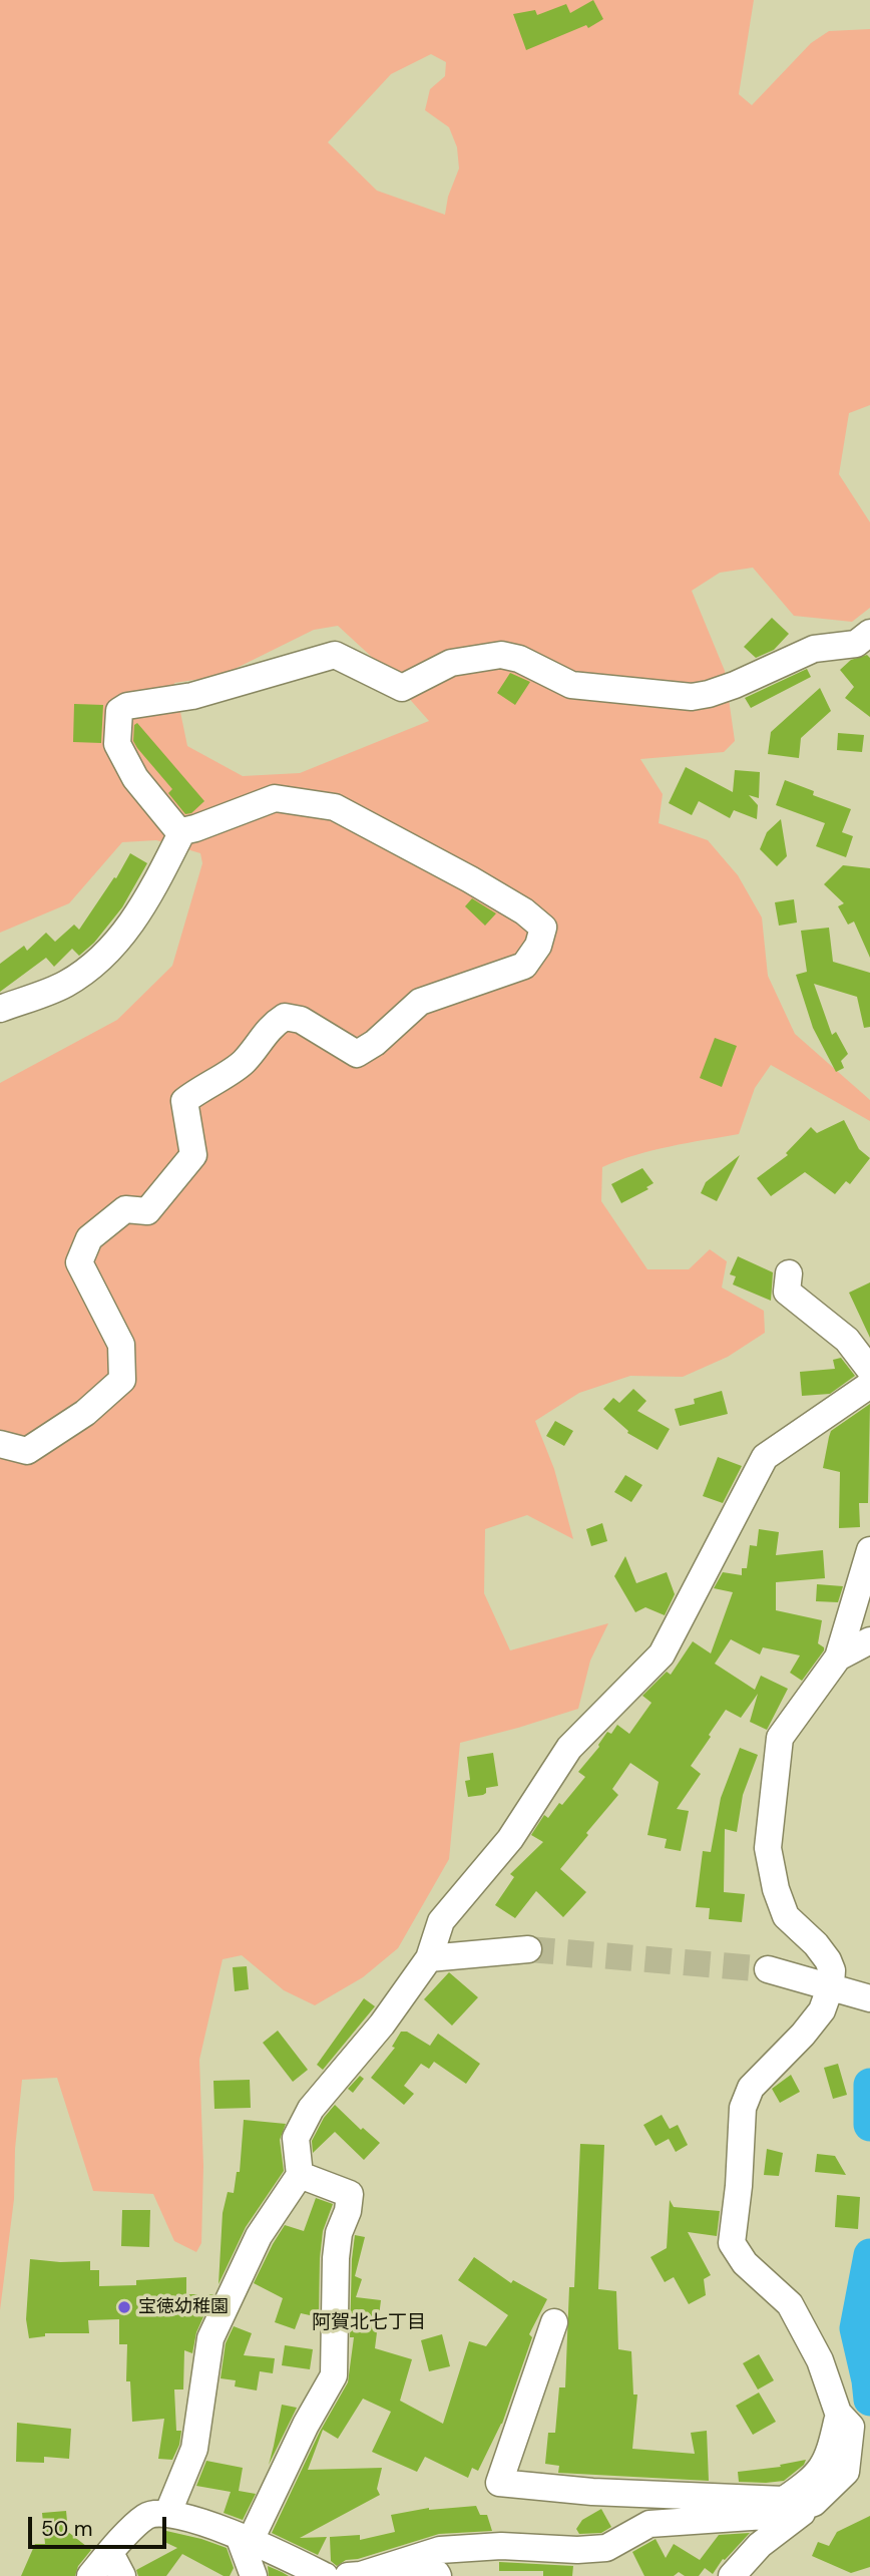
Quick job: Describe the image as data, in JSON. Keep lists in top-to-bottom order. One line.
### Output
{"districts":["阿賀北七丁目"],"places":["宝徳幼稚園"],"scale_bar":"50 m"}
